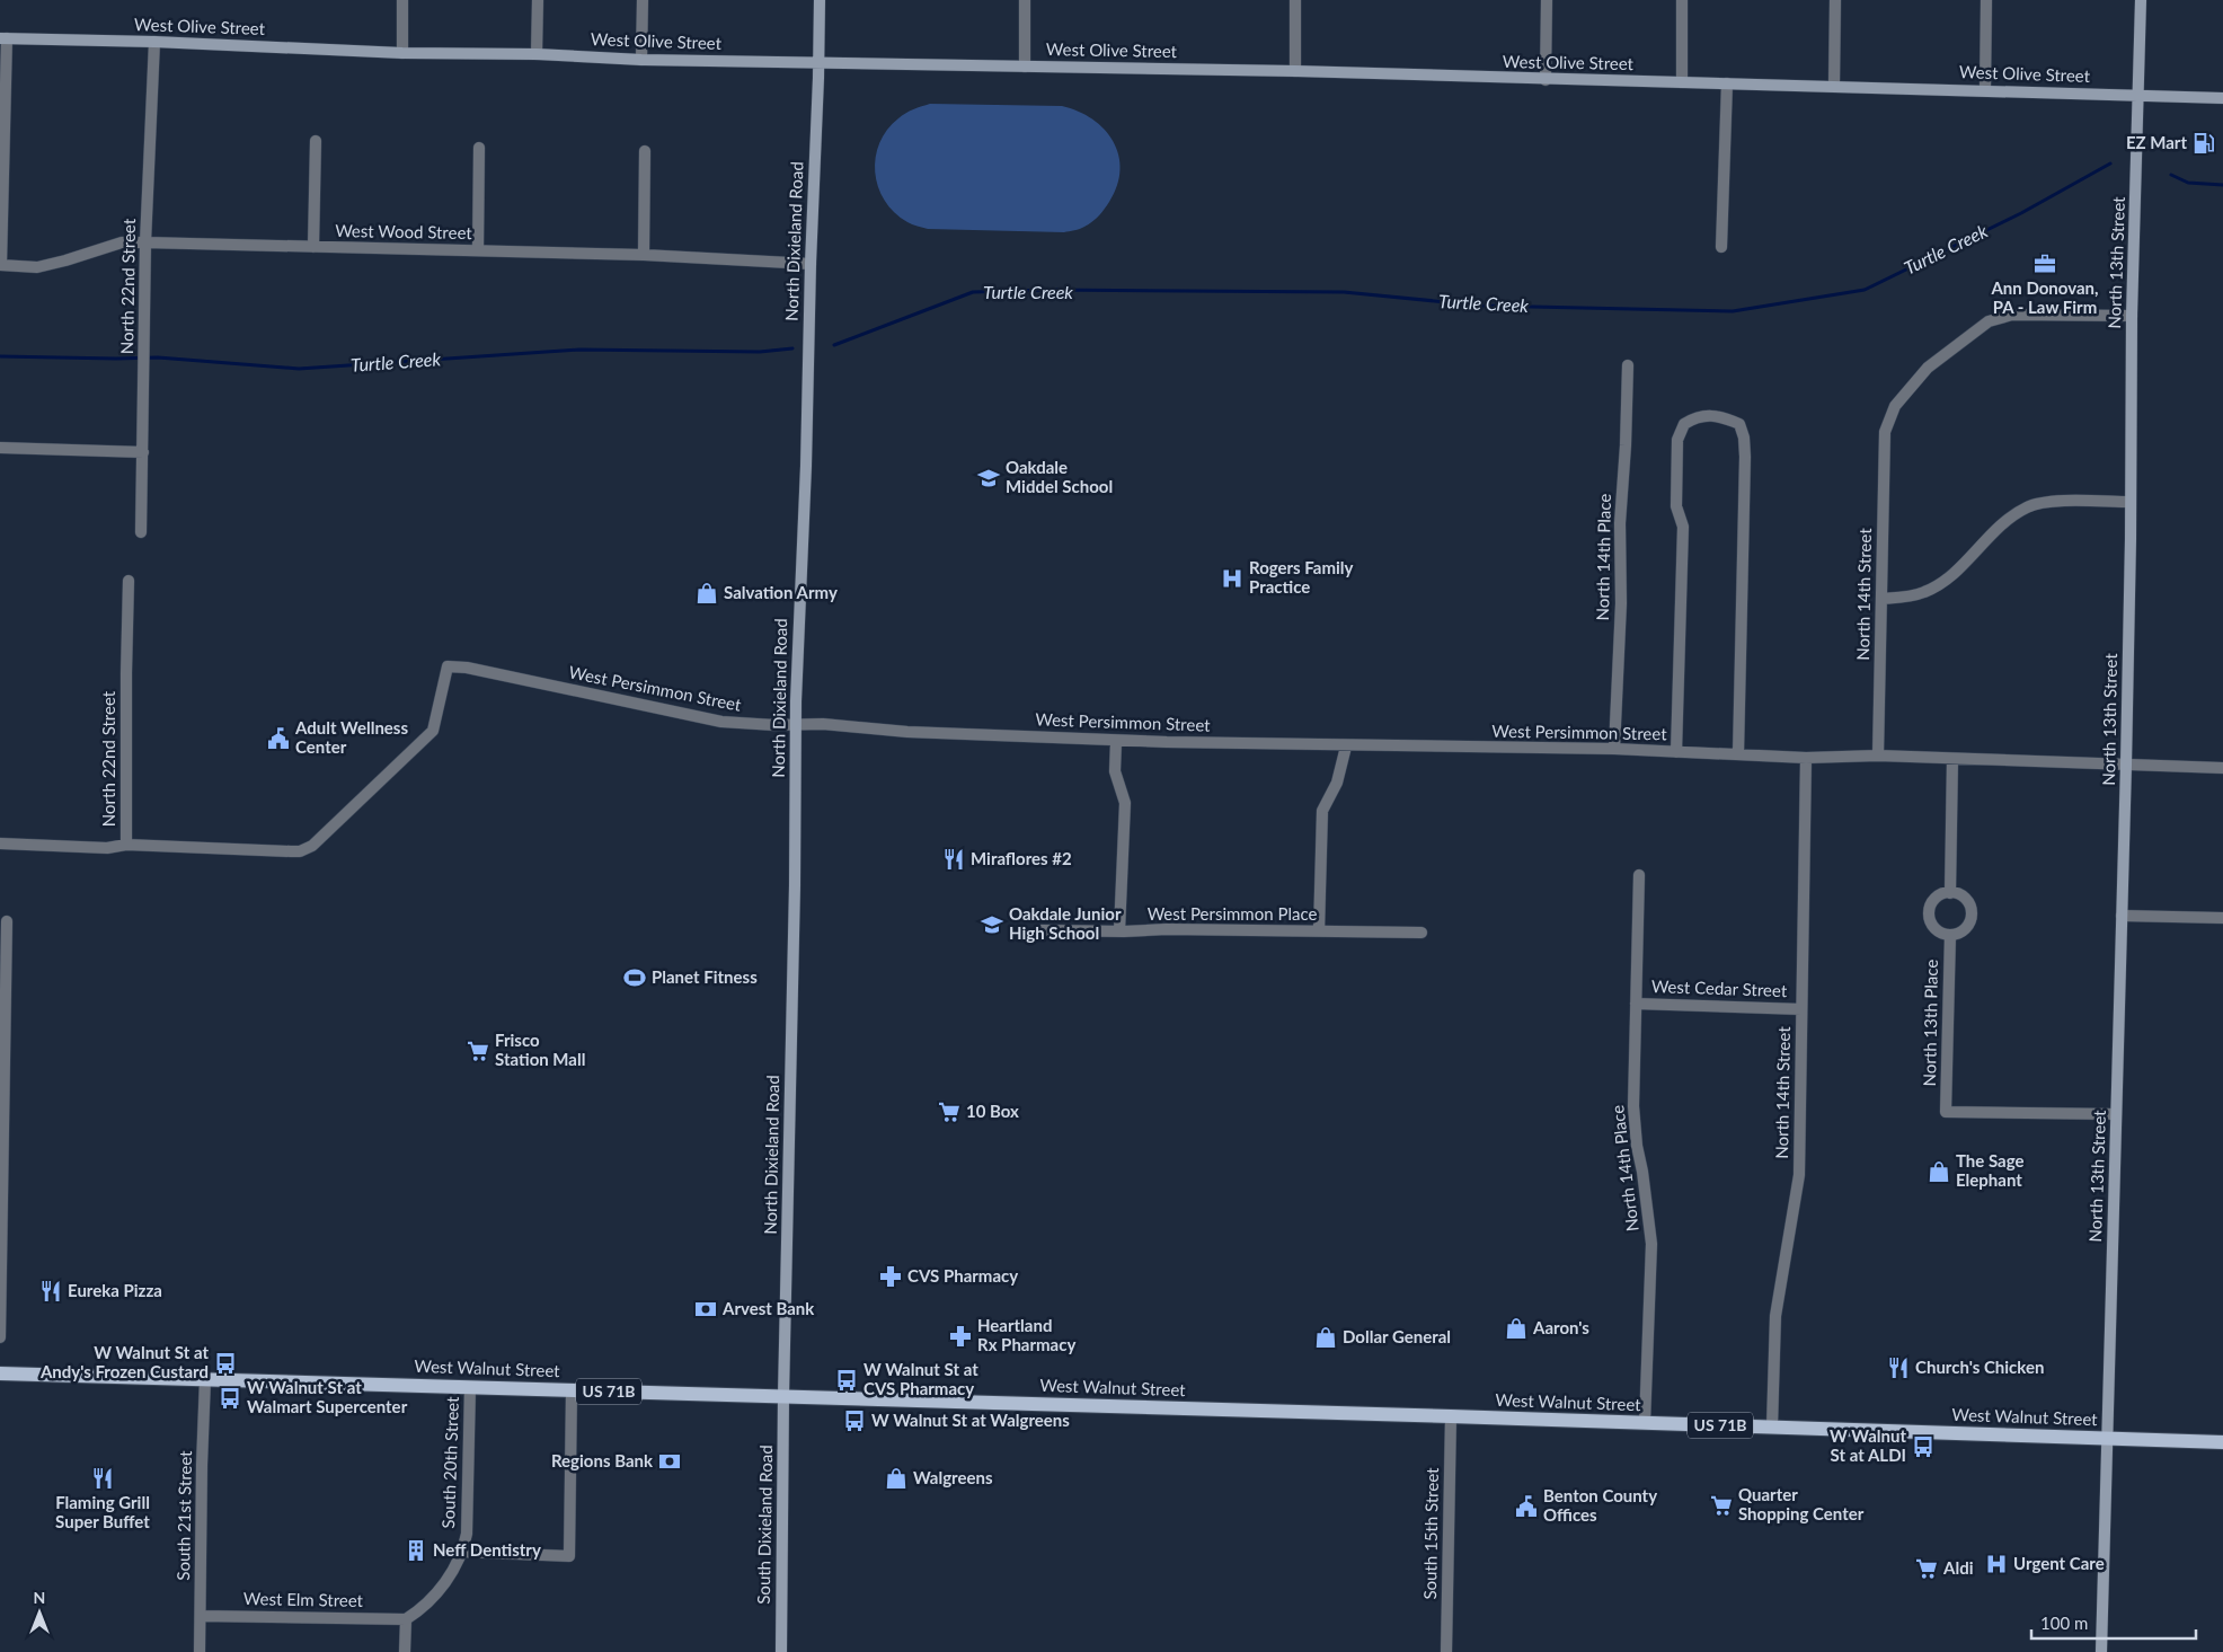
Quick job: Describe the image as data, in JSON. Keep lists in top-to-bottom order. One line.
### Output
{"streets":{"main road":["West Olive Street","North Dixieland Road","North 13th Street","West Walnut Street","US 71B","South Dixieland Road"],"street":["West Wood Street","North 22nd Street","North 14th Place","North 14th Street","West Persimmon Street","West Persimmon Place","West Cedar Street","North 13th Place","South 20th Street","South 21st Street","South 15th Street","West Elm Street"]},"crossings":[["West Olive Street","North Dixieland Road"],["West Olive Street","North 13th Street"],["West Olive Street","North 22nd Street"],["West Wood Street","North Dixieland Road"],["West Wood Street","North 22nd Street"],["North Dixieland Road","West Persimmon Street"],["North Dixieland Road","West Walnut Street"],["North Dixieland Road","South Dixieland Road"],["North 13th Street","North 14th Street"],["North 13th Street","West Persimmon Street"],["North 13th Street","North 13th Place"],["North 13th Street","West Walnut Street"],["North 22nd Street","West Persimmon Street"],["North 14th Place","West Persimmon Street"],["North 14th Place","West Cedar Street"],["North 14th Place","West Walnut Street"],["North 14th Street","West Persimmon Street"],["North 14th Street","West Cedar Street"],["North 14th Street","West Walnut Street"],["West Walnut Street","South 20th Street"],["West Walnut Street","South 21st Street"],["West Walnut Street","South Dixieland Road"],["West Walnut Street","South 15th Street"],["South 20th Street","West Elm Street"],["South 21st Street","West Elm Street"]],"water":["Turtle Creek"],"places":{"fuel station":["EZ Mart"],"office":["Ann Donovan, PA - Law Firm"],"school or university":["Oakdale Middel School","Oakdale Junior High School"],"hospital":["Rogers Family Practice","Urgent Care"],"shop":["Salvation Army","The Sage Elephant","Aaron's","Dollar General","Walgreens"],"public building":["Adult Wellness Center","Benton County Offices"],"restaurant":["Miraflores #2","Eureka Pizza","Church's Chicken","Flaming Grill Super Buffet"],"sports":["Planet Fitness"],"supermarket":["Frisco Station Mall","10 Box","Quarter Shopping Center","Aldi"],"pharmacy":["CVS Pharmacy","Heartland Rx Pharmacy"],"bank":["Arvest Bank","Regions Bank"],"bus stop":["W Walnut St at Andy's Frozen Custard","W Walnut St at CVS Pharmacy","W Walnut St at Walmart Supercenter","W Walnut St at Walgreens","W Walnut St at ALDI"],"building":["Neff Dentistry"]},"scale_bar":"100 m","north":"top"}
